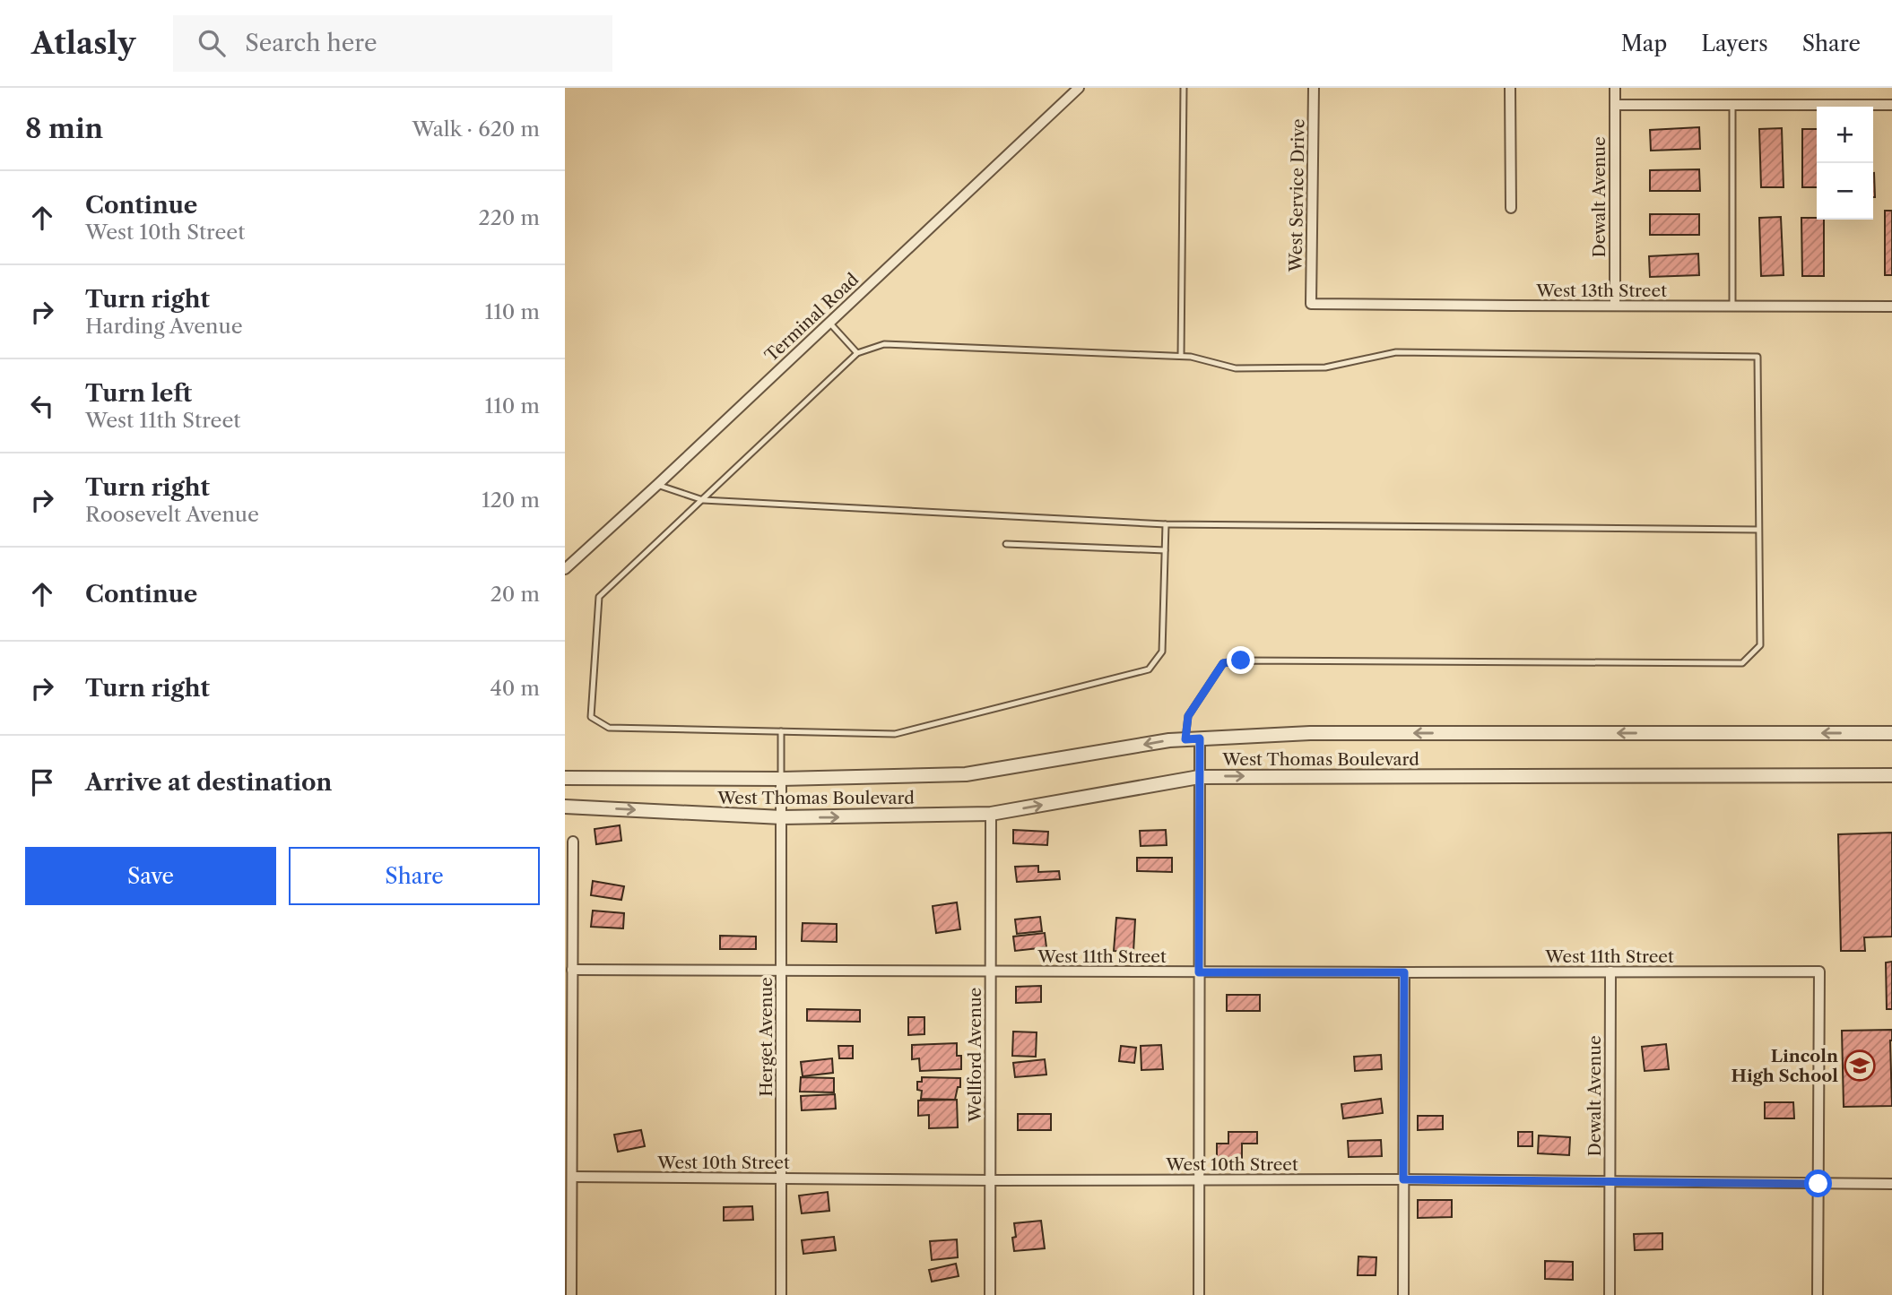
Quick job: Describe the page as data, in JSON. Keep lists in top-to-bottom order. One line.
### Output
{"streets":{"street":["West Service Drive","Dewalt Avenue","West 13th Street","Terminal Road","West Thomas Boulevard","West 11th Street","Herget Avenue","Wellford Avenue","West 10th Street"]},"crossings":[["West Service Drive","West 13th Street"],["Dewalt Avenue","West 13th Street"],["Dewalt Avenue","West 11th Street"],["Dewalt Avenue","West 10th Street"],["West Thomas Boulevard","Herget Avenue"],["West Thomas Boulevard","Wellford Avenue"],["West 11th Street","Herget Avenue"],["West 11th Street","Wellford Avenue"],["West 11th Street","West 10th Street"],["Herget Avenue","West 10th Street"],["Wellford Avenue","West 10th Street"]],"places":{"school or university":["Lincoln High School"]},"page":{"header":"Atlasly","search":"Search here","nav":["Map","Layers","Share"],"heading":["8 min","Walk · 620 m"],"map_buttons":["+","−"],"list":[["Continue","West 10th Street","220 m"],["Turn right","Harding Avenue","110 m"],["Turn left","West 11th Street","110 m"],["Turn right","Roosevelt Avenue","120 m"],["Continue","20 m"],["Turn right","40 m"],"Arrive at destination"],"buttons":["Save","Share"]}}
